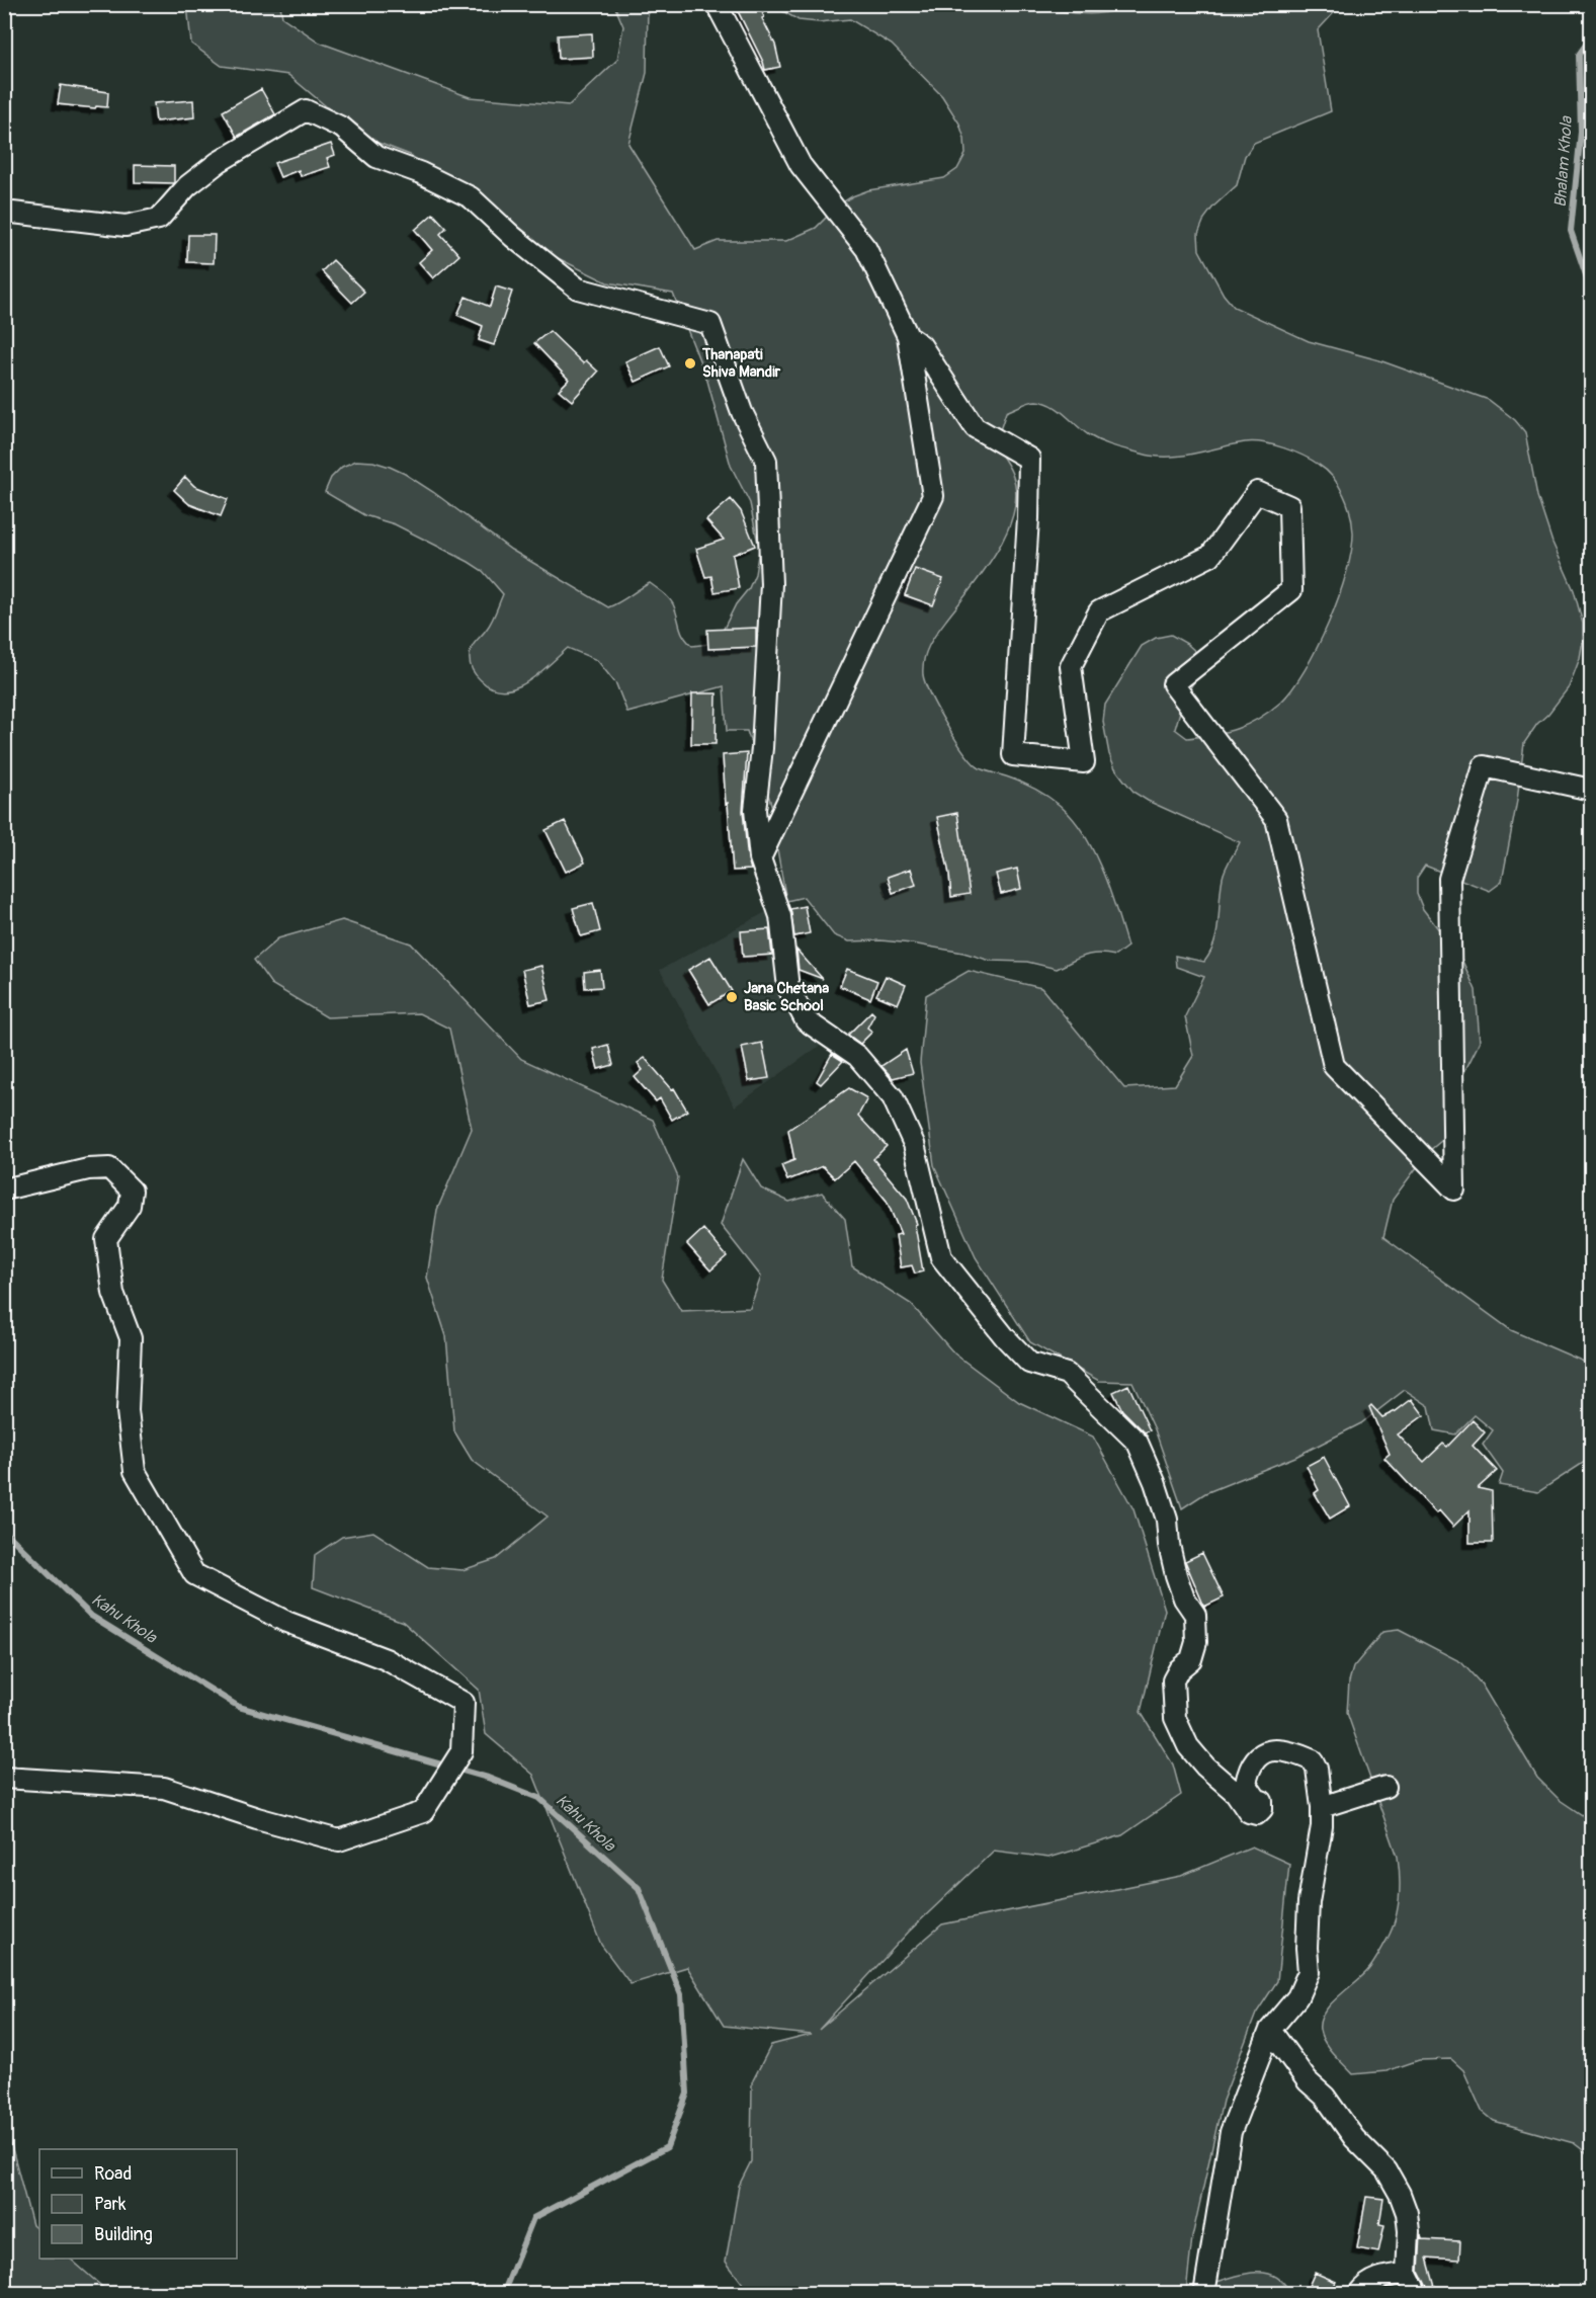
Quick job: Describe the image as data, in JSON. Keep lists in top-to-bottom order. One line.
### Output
{"water":["Bhalam Khola","Kahu Khola"],"places":["Thanapati Shiva Mandir","Jana Chetana Basic School"],"legend":["Road","Park","Building"]}
